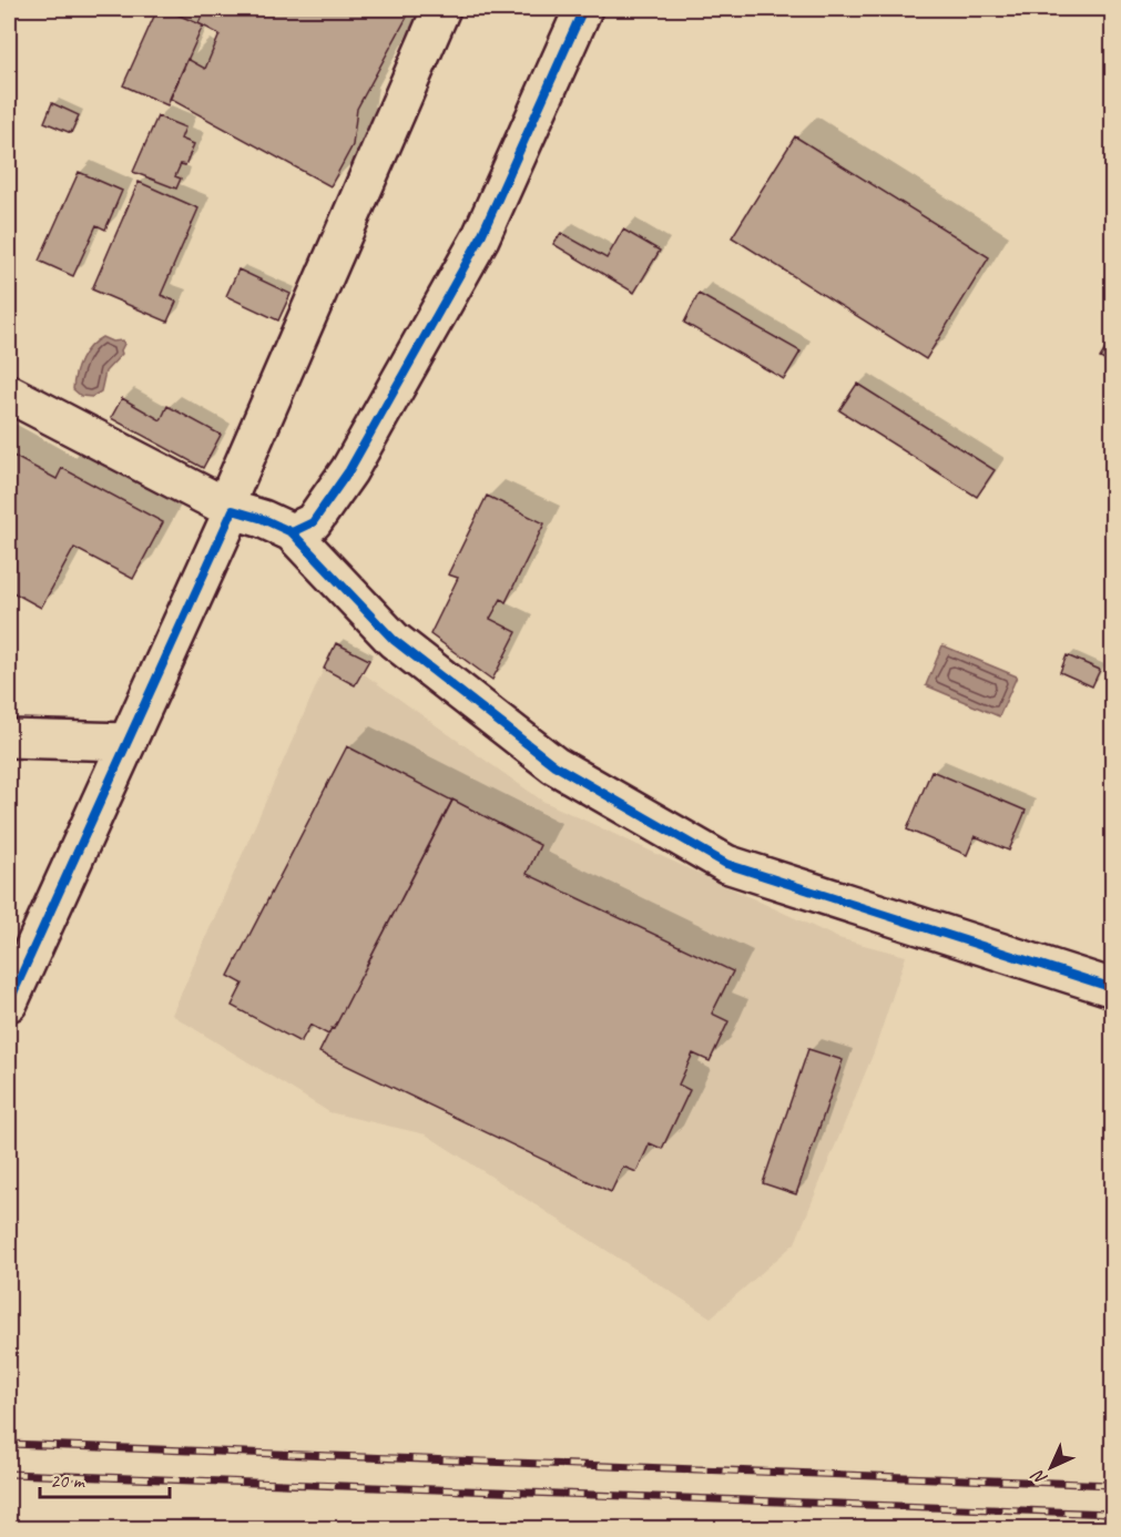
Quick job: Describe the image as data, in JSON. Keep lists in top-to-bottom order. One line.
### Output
{"scale_bar":"20 m","north":"bottom left"}
